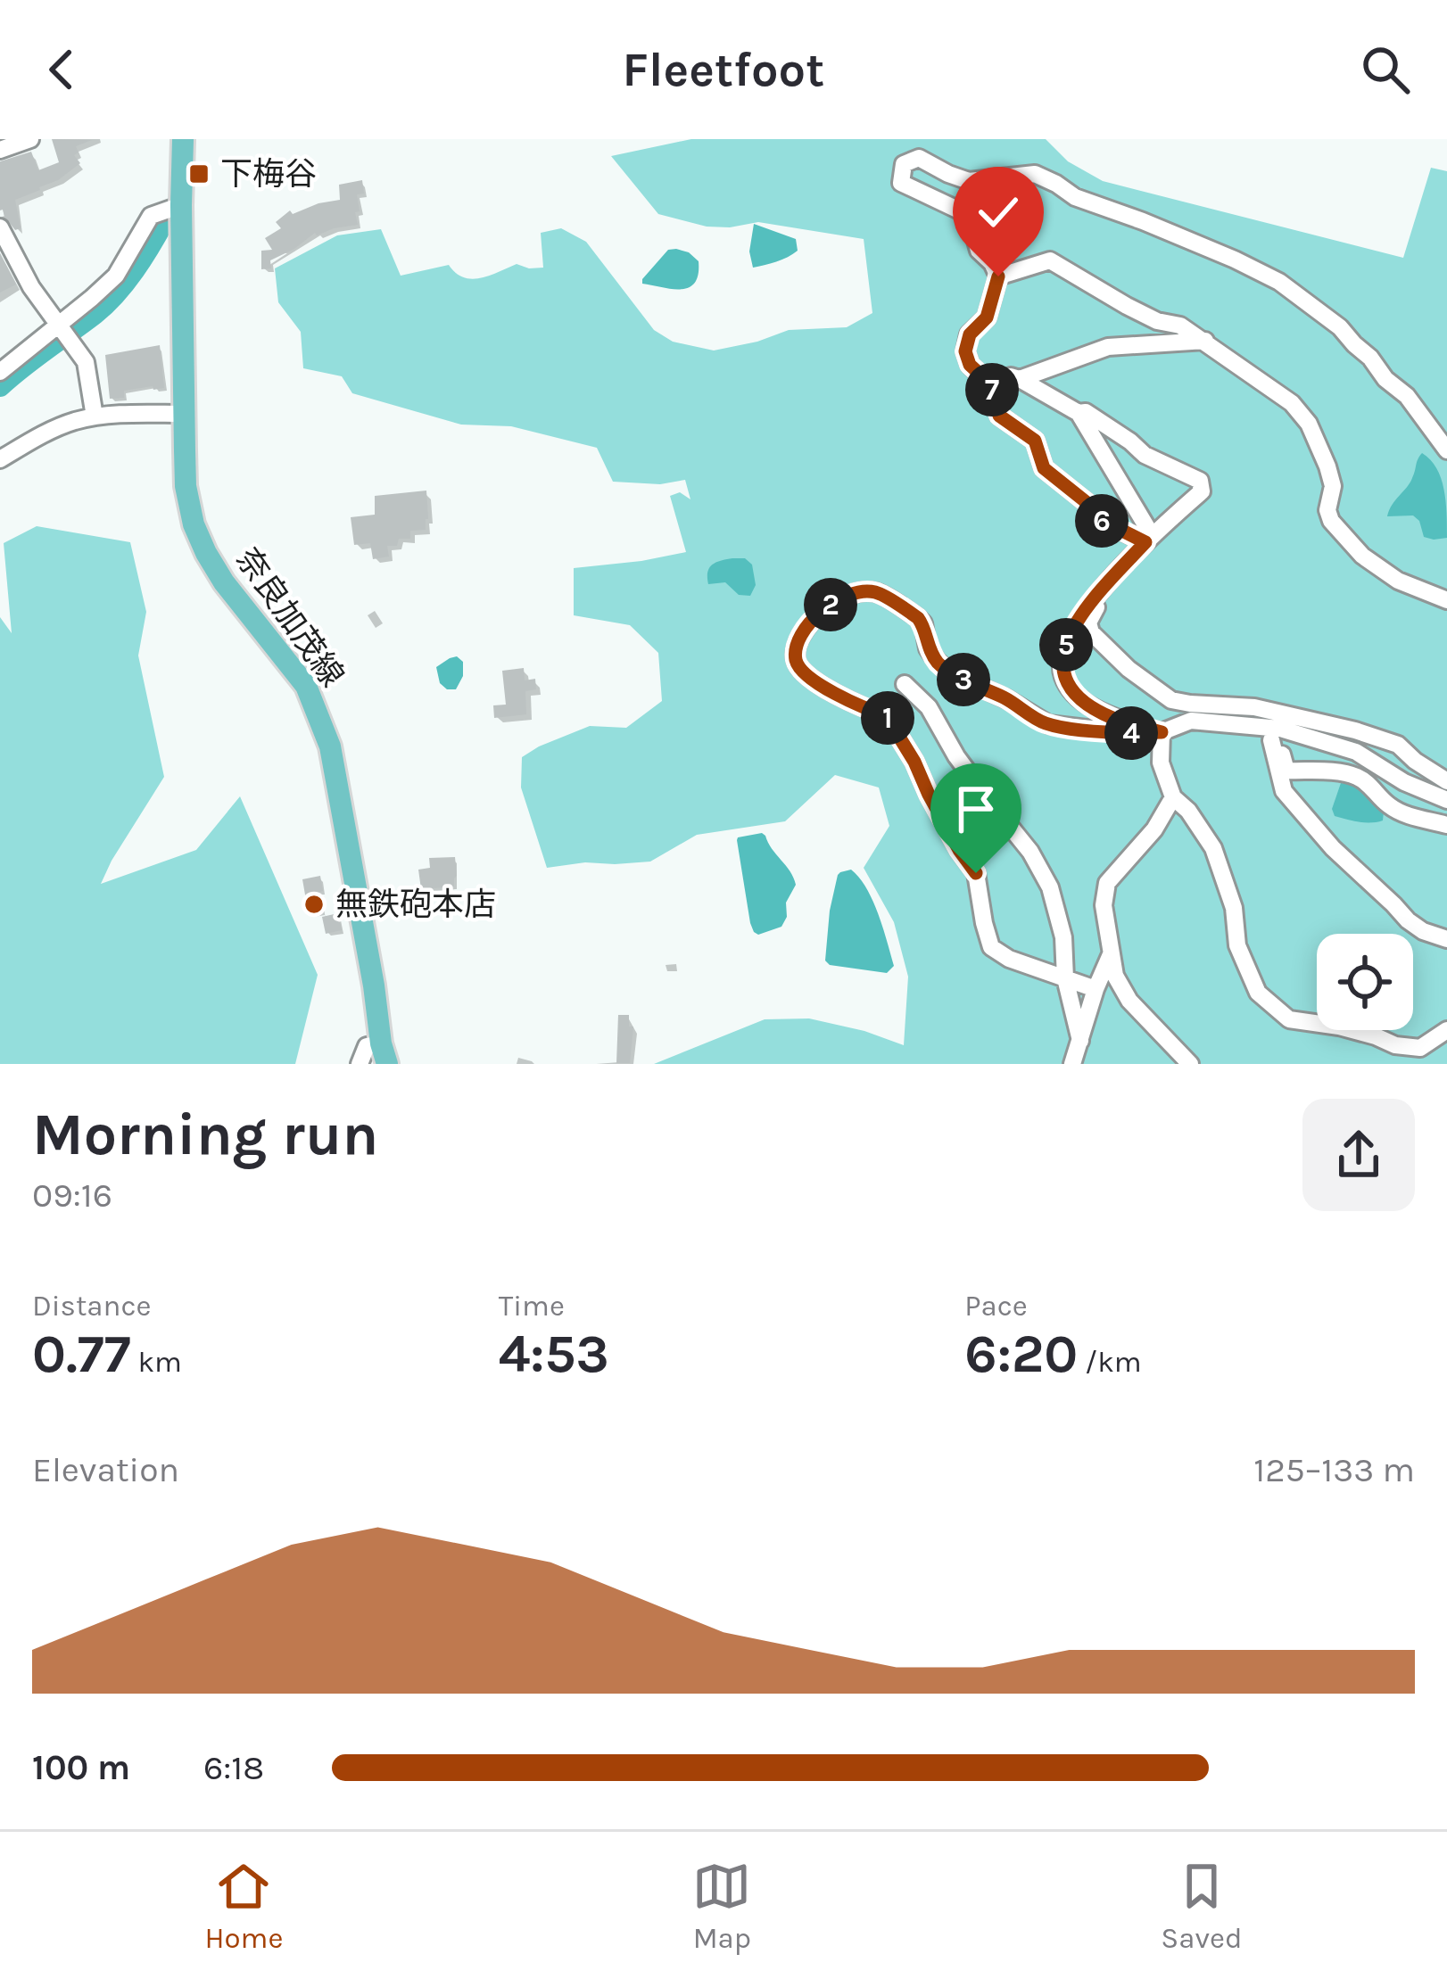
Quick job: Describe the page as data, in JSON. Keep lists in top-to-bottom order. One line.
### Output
{"streets":{"main road":["奈良加茂線"]},"places":{"transit":["下梅谷"],"other":["無鉄砲本店"]},"page":{"header":"Fleetfoot","pins":["7","6","2","5","3","1","4"],"heading":["Morning run","09:16"],"stats":[["Distance","0.77 km"],["Time","4:53"],["Pace","6:20 /km"]],"chart":["Elevation","125–133 m"],"list":[{"name":"100 m","note":"6:18"}],"tabs":["Home","Map","Saved"]}}
